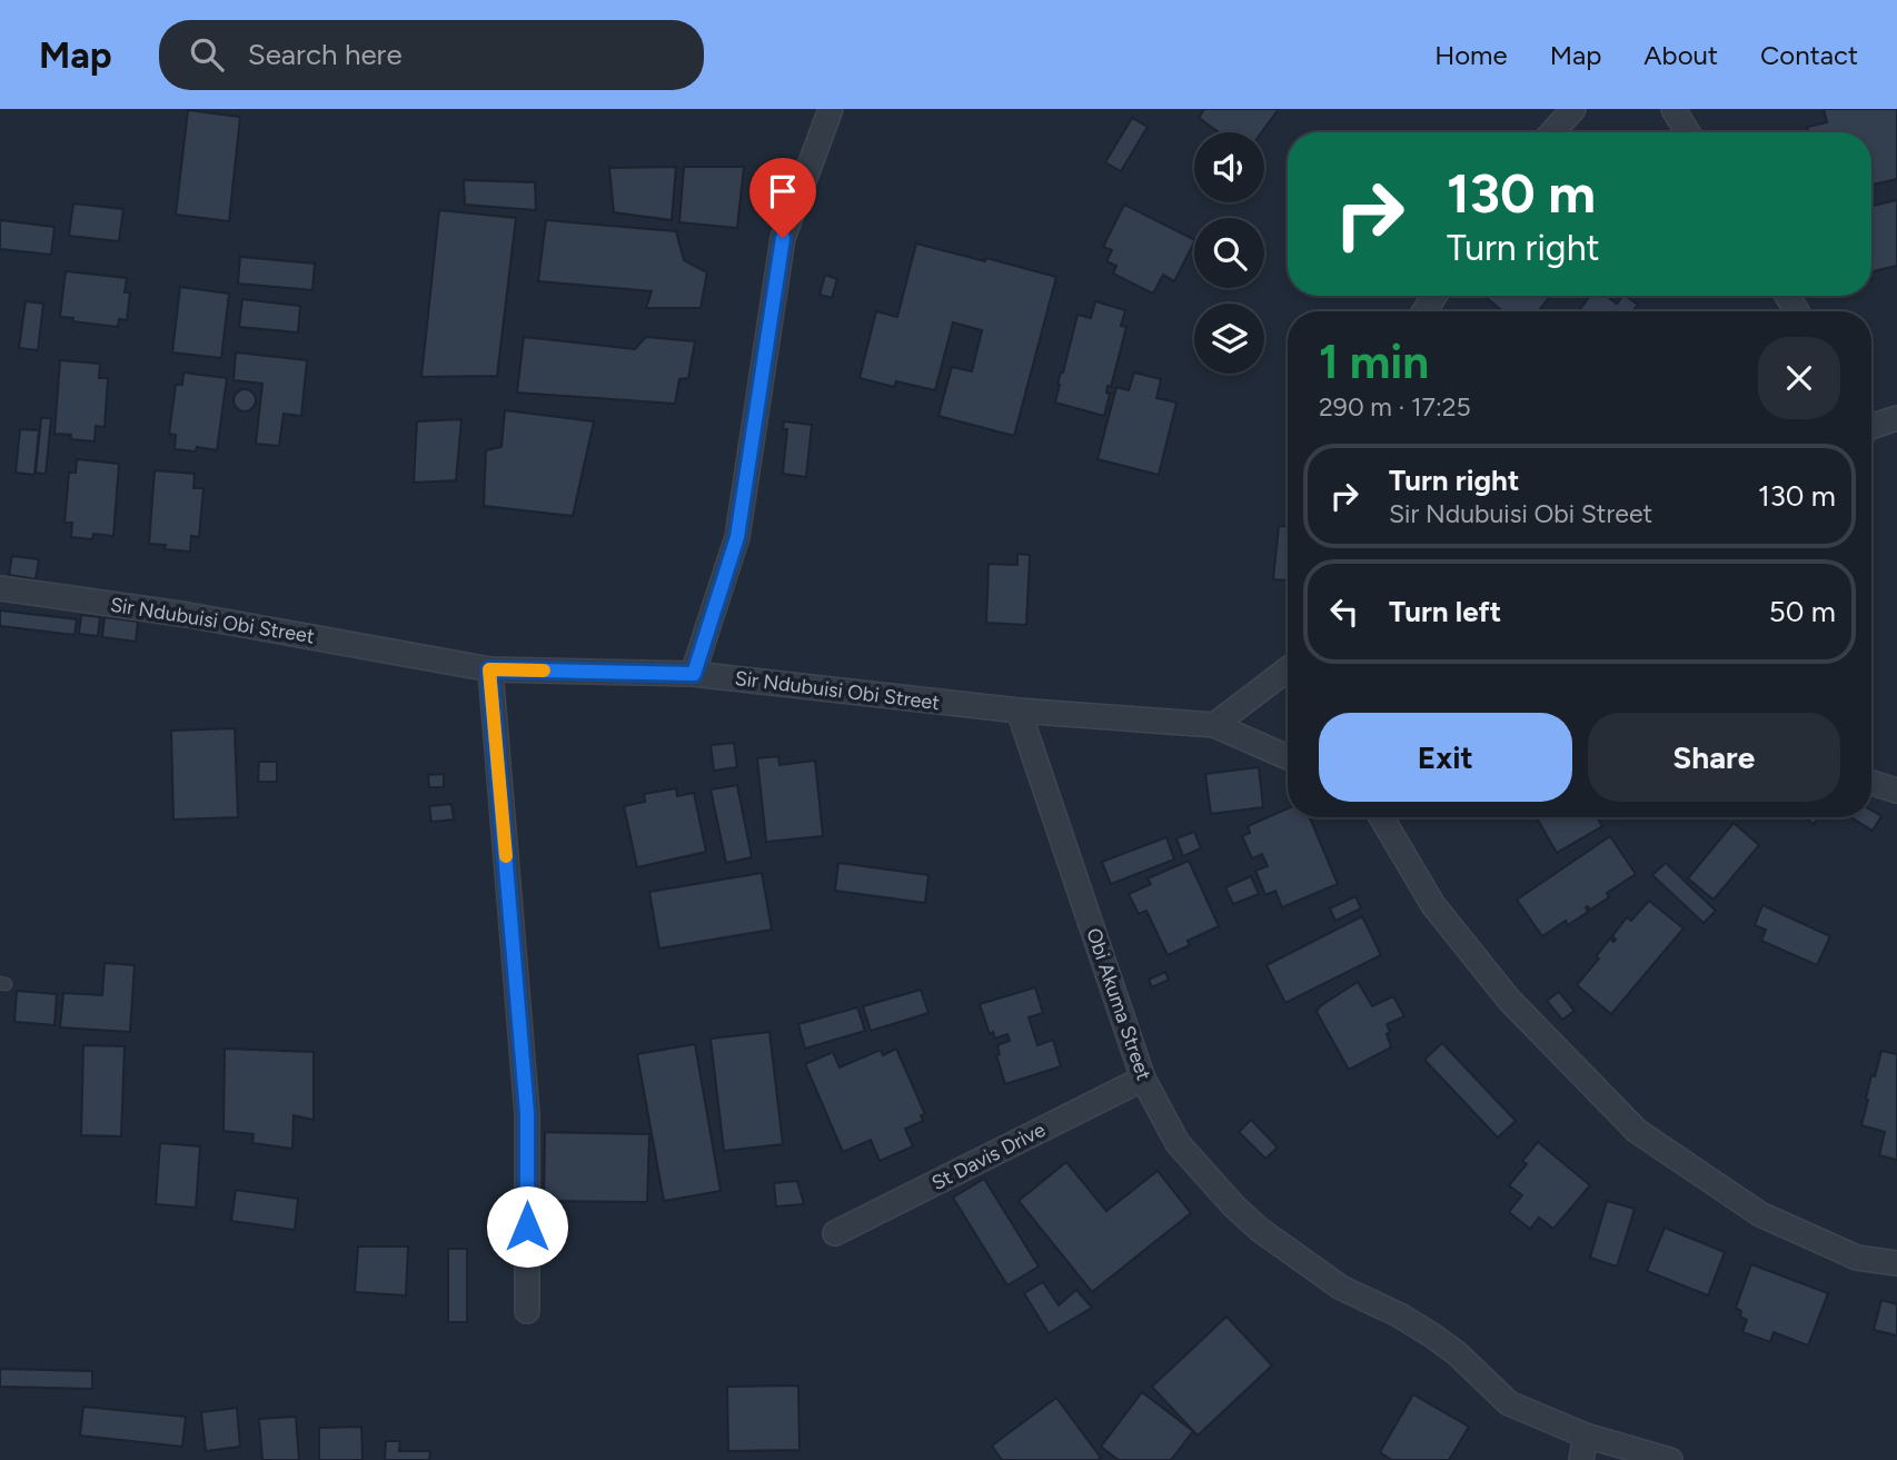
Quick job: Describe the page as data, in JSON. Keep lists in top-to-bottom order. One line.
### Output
{"streets":{"street":["Sir Ndubuisi Obi Street","Obi Akuma Street","St Davis Drive"]},"crossings":[["Sir Ndubuisi Obi Street","Obi Akuma Street"],["Obi Akuma Street","St Davis Drive"]],"page":{"header":"Map","search":"Search here","nav":["Home","Map","About","Contact"],"turn":["130 m","Turn right"],"heading":["1 min","290 m · 17:25"],"list":[{"name":"Turn right","note":"Sir Ndubuisi Obi Street","value":"130 m"},{"name":"Turn left","value":"50 m"}],"buttons":["Exit","Share"]}}
